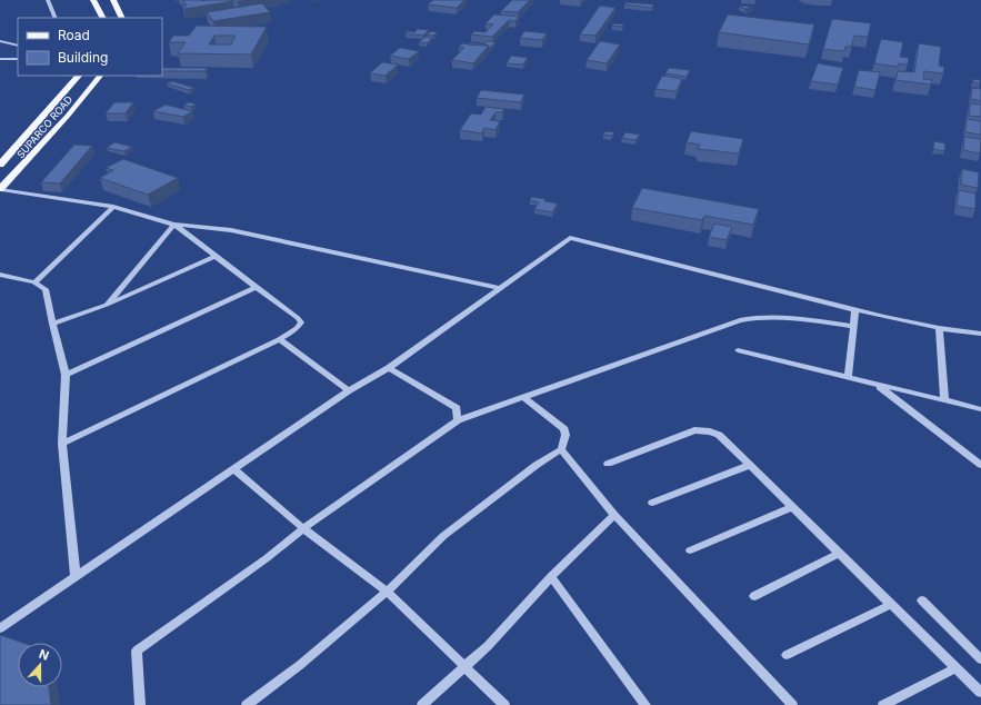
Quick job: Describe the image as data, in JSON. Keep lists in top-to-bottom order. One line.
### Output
{"streets":{"main road":["SUPARCO ROAD"]},"legend":["Road","Building"],"north":"top"}
